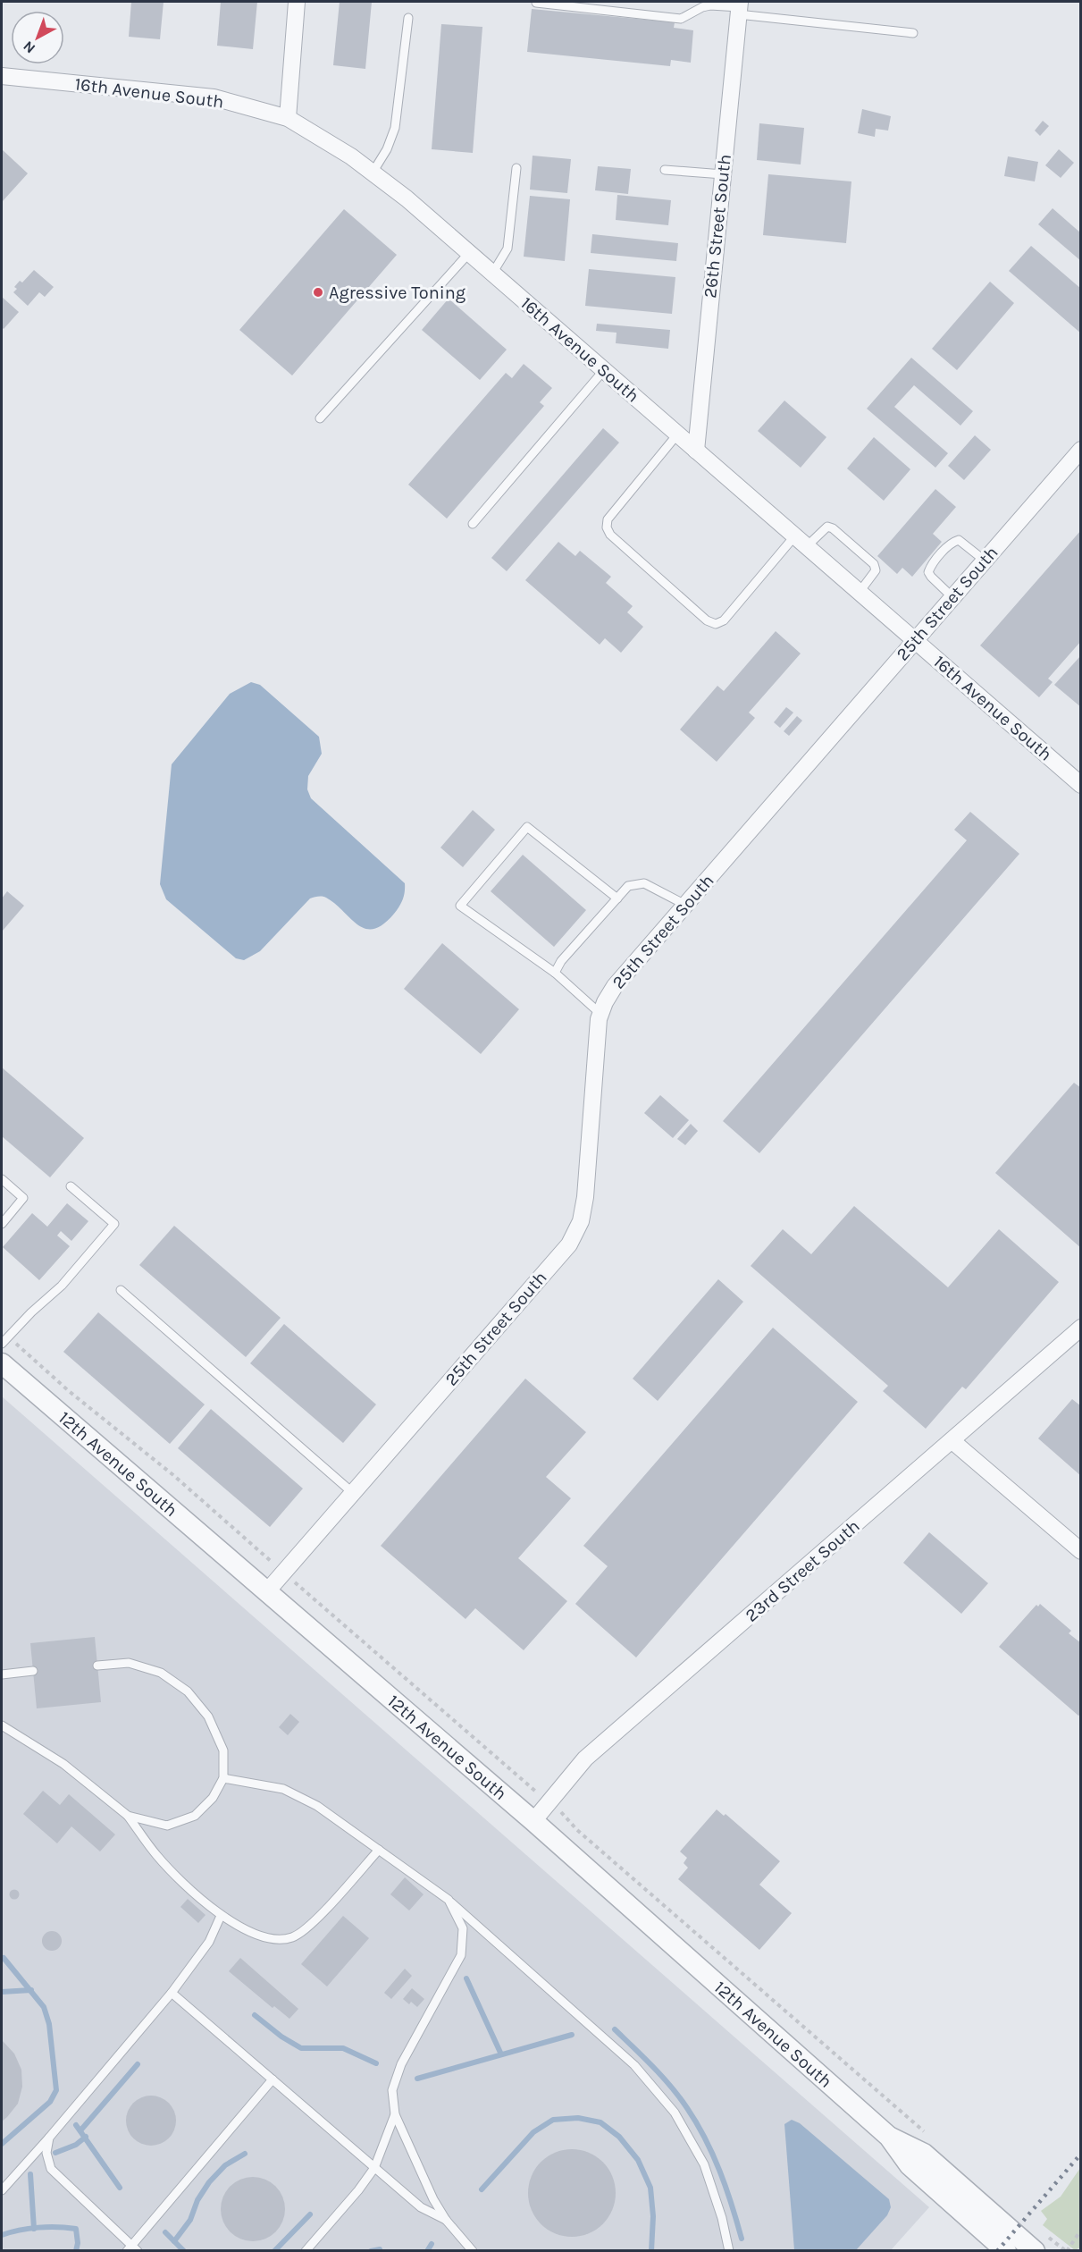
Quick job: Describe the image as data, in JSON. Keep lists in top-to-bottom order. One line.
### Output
{"streets":{"street":["16th Avenue South","26th Street South","25th Street South","12th Avenue South","23rd Street South"]},"crossings":[["16th Avenue South","26th Street South"],["16th Avenue South","25th Street South"],["25th Street South","12th Avenue South"],["12th Avenue South","23rd Street South"]],"places":["Agressive Toning"],"north":"bottom left"}
